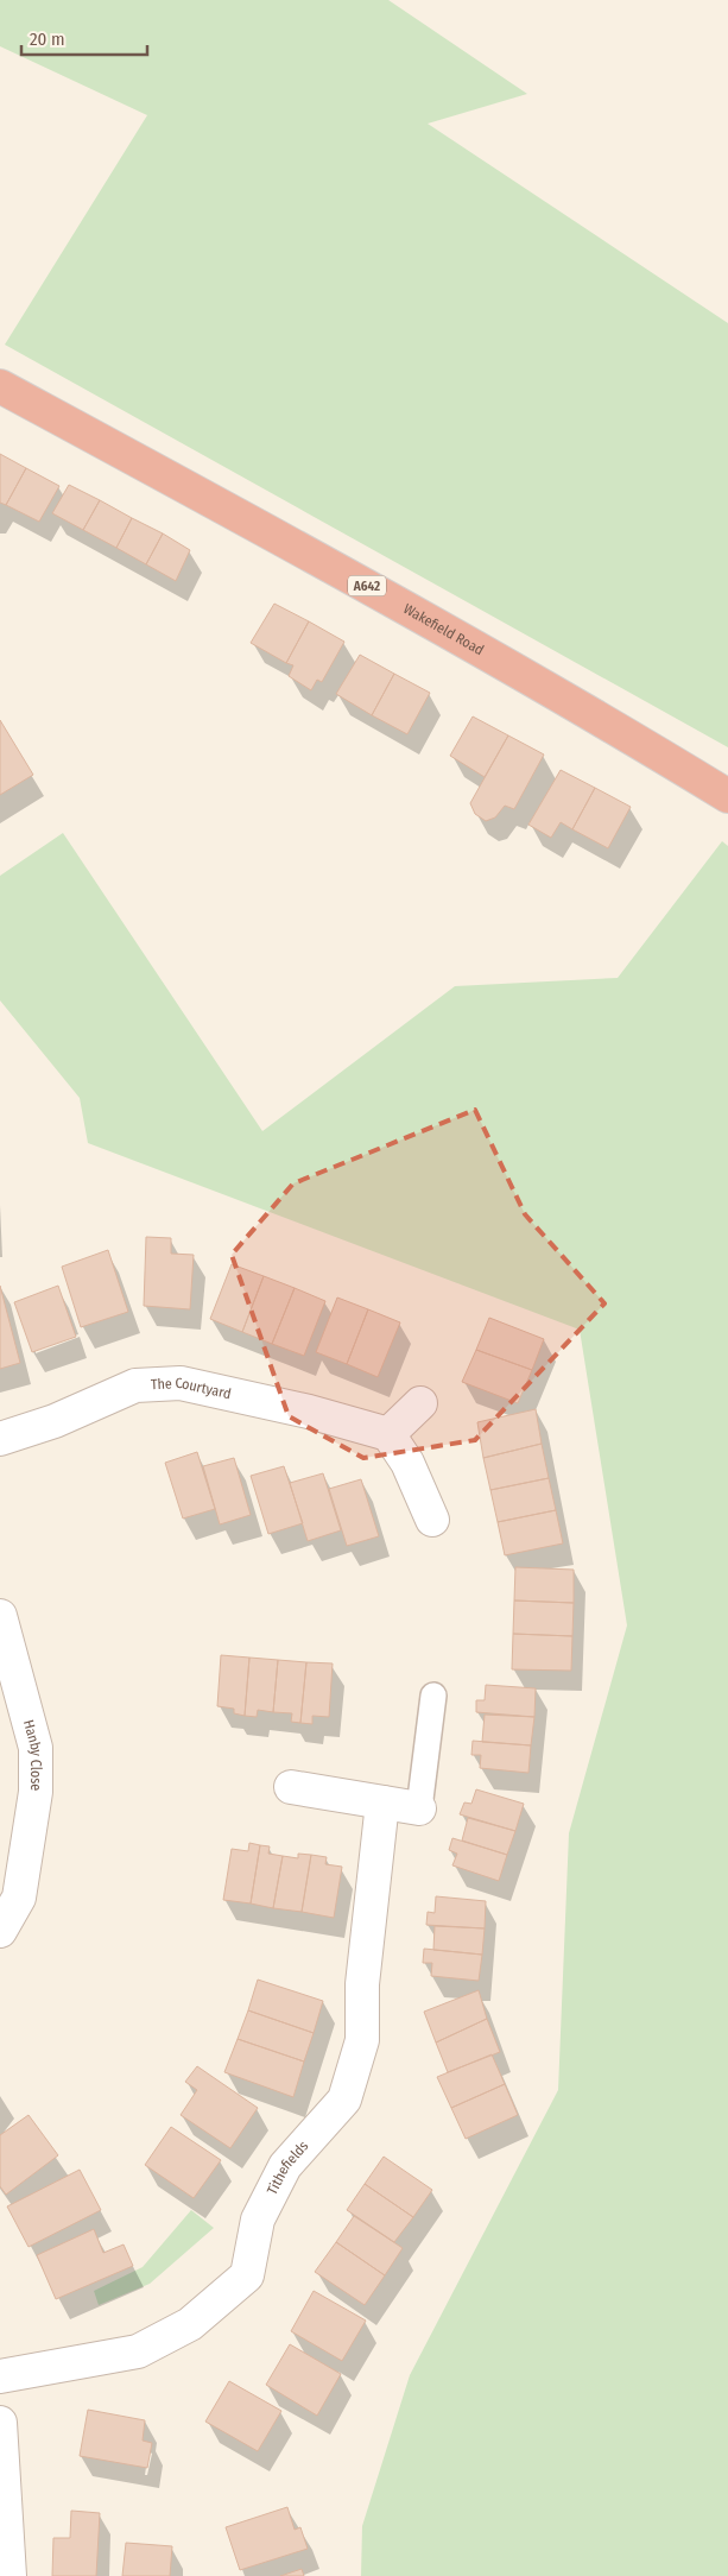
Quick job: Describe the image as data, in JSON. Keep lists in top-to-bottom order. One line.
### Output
{"streets":{"highway":["A642","Wakefield Road"],"street":["The Courtyard","Hanby Close","Tithefields"]},"scale_bar":"20 m"}
